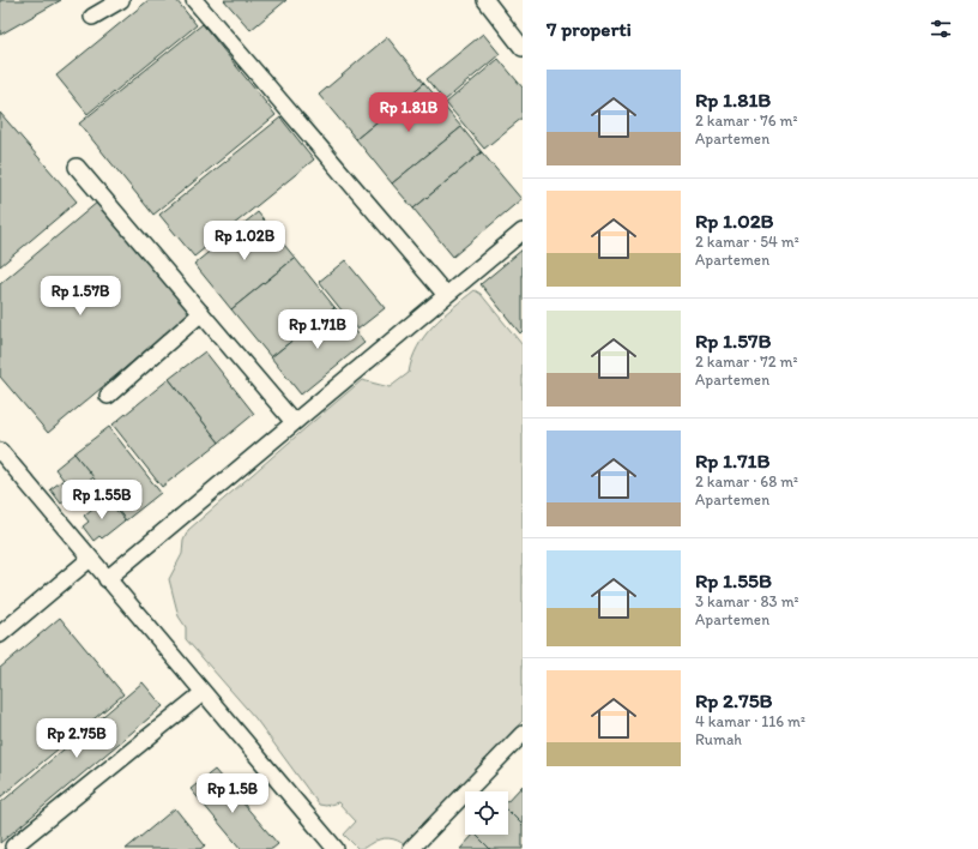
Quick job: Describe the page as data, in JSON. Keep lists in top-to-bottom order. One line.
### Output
{"page":{"heading":"7 properti","list":[{"name":"Rp 1.81B","note":"2 kamar · 76 m² · Apartemen"},{"name":"Rp 1.02B","note":"2 kamar · 54 m² · Apartemen"},{"name":"Rp 1.57B","note":"2 kamar · 72 m² · Apartemen"},{"name":"Rp 1.71B","note":"2 kamar · 68 m² · Apartemen"},{"name":"Rp 1.55B","note":"3 kamar · 83 m² · Apartemen"},{"name":"Rp 2.75B","note":"4 kamar · 116 m² · Rumah"}],"price":["Rp 1.81B","Rp 1.02B","Rp 1.57B","Rp 1.71B","Rp 1.55B","Rp 2.75B","Rp 1.5B"]}}
